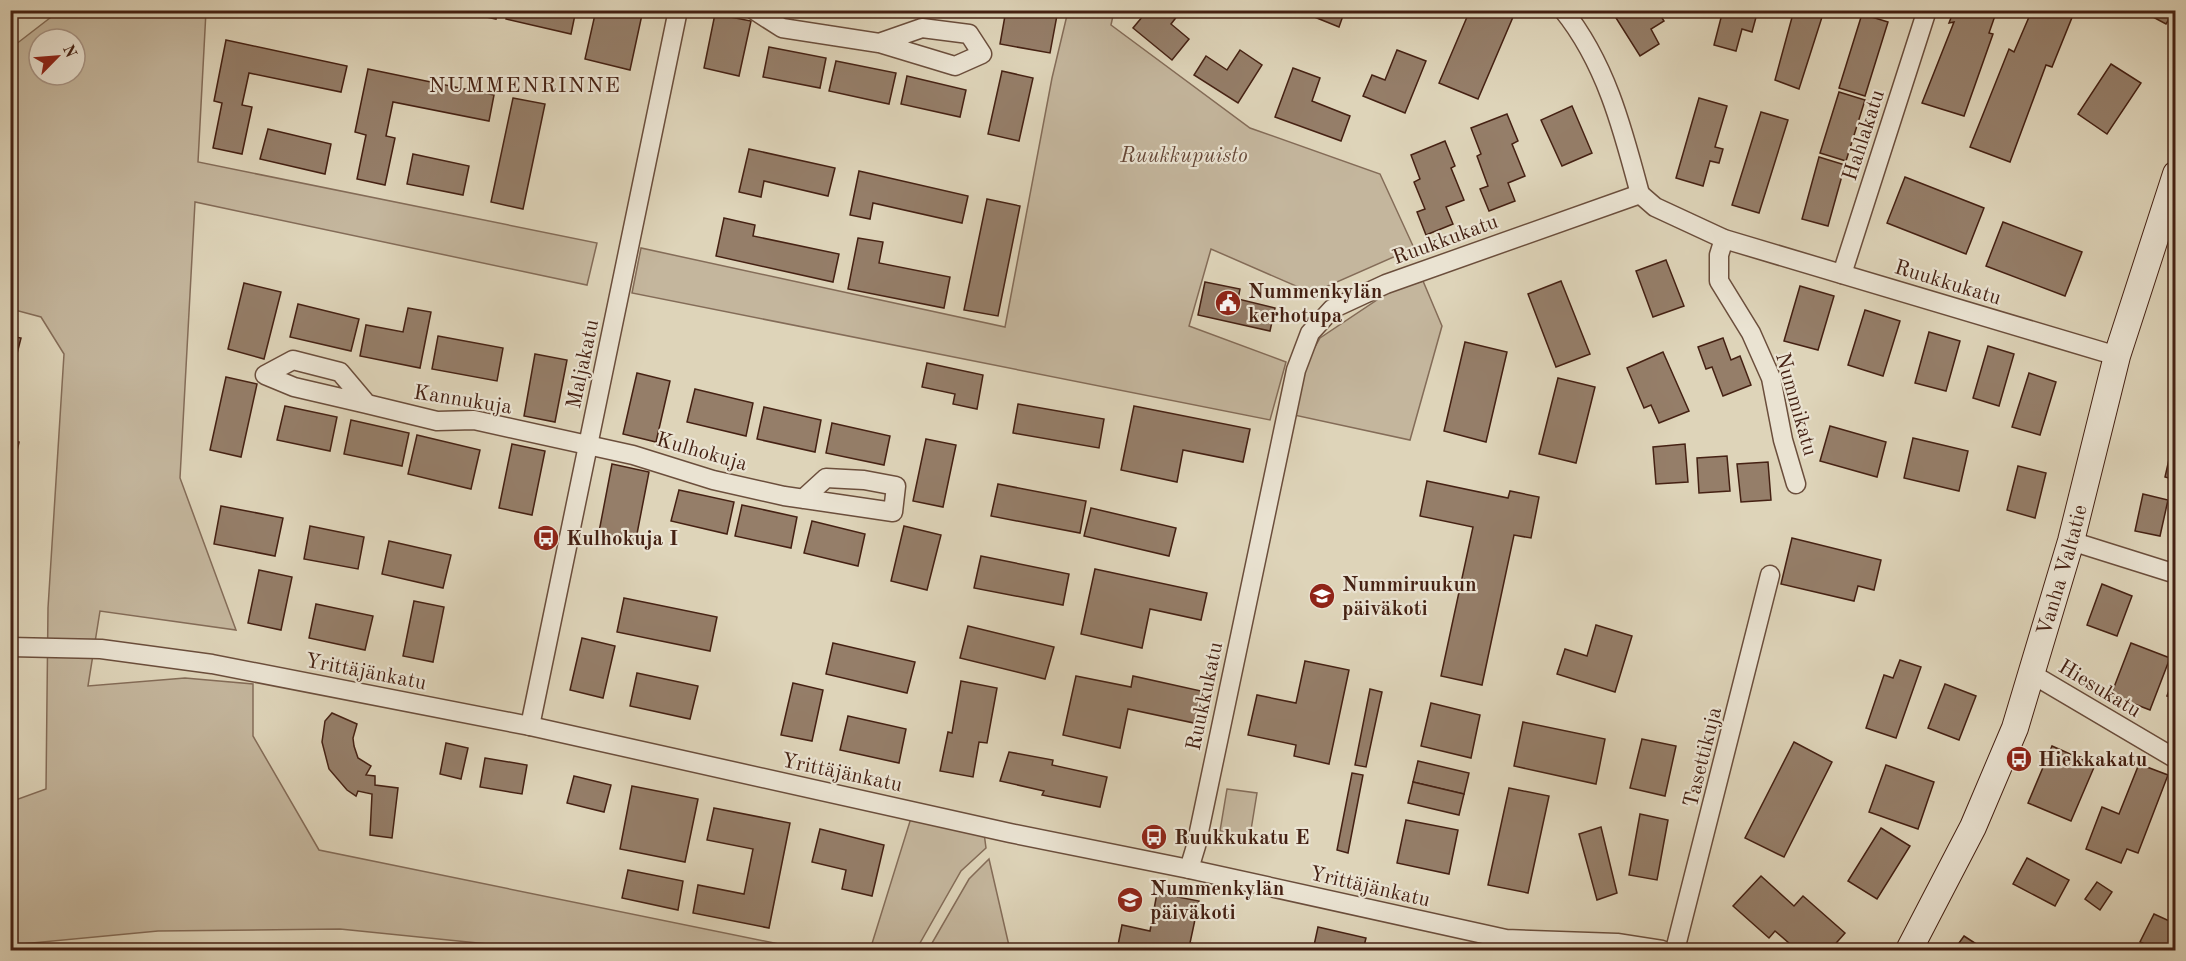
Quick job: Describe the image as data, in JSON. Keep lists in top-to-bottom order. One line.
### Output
{"streets":{"street":["Hahlakatu","Ruukkukatu","Maljakatu","Kannukuja","Nummikatu","Kulhokuja","Vanha Valtatie","Yrittäjänkatu","Hiesukatu","Tasettikuja"]},"crossings":[["Hahlakatu","Ruukkukatu"],["Ruukkukatu","Nummikatu"],["Ruukkukatu","Vanha Valtatie"],["Ruukkukatu","Yrittäjänkatu"],["Maljakatu","Kannukuja"],["Maljakatu","Kulhokuja"],["Maljakatu","Yrittäjänkatu"],["Kannukuja","Kulhokuja"],["Vanha Valtatie","Hiesukatu"]],"districts":["NUMMENRINNE"],"parks":["Ruukkupuisto"],"places":{"public building":["Nummenkylän kerhotupa"],"bus stop":["Kulhokuja I","Hiekkakatu","Ruukkukatu E"],"school or university":["Nummiruukun päiväkoti","Nummenkylän päiväkoti"]},"north":"top right"}
